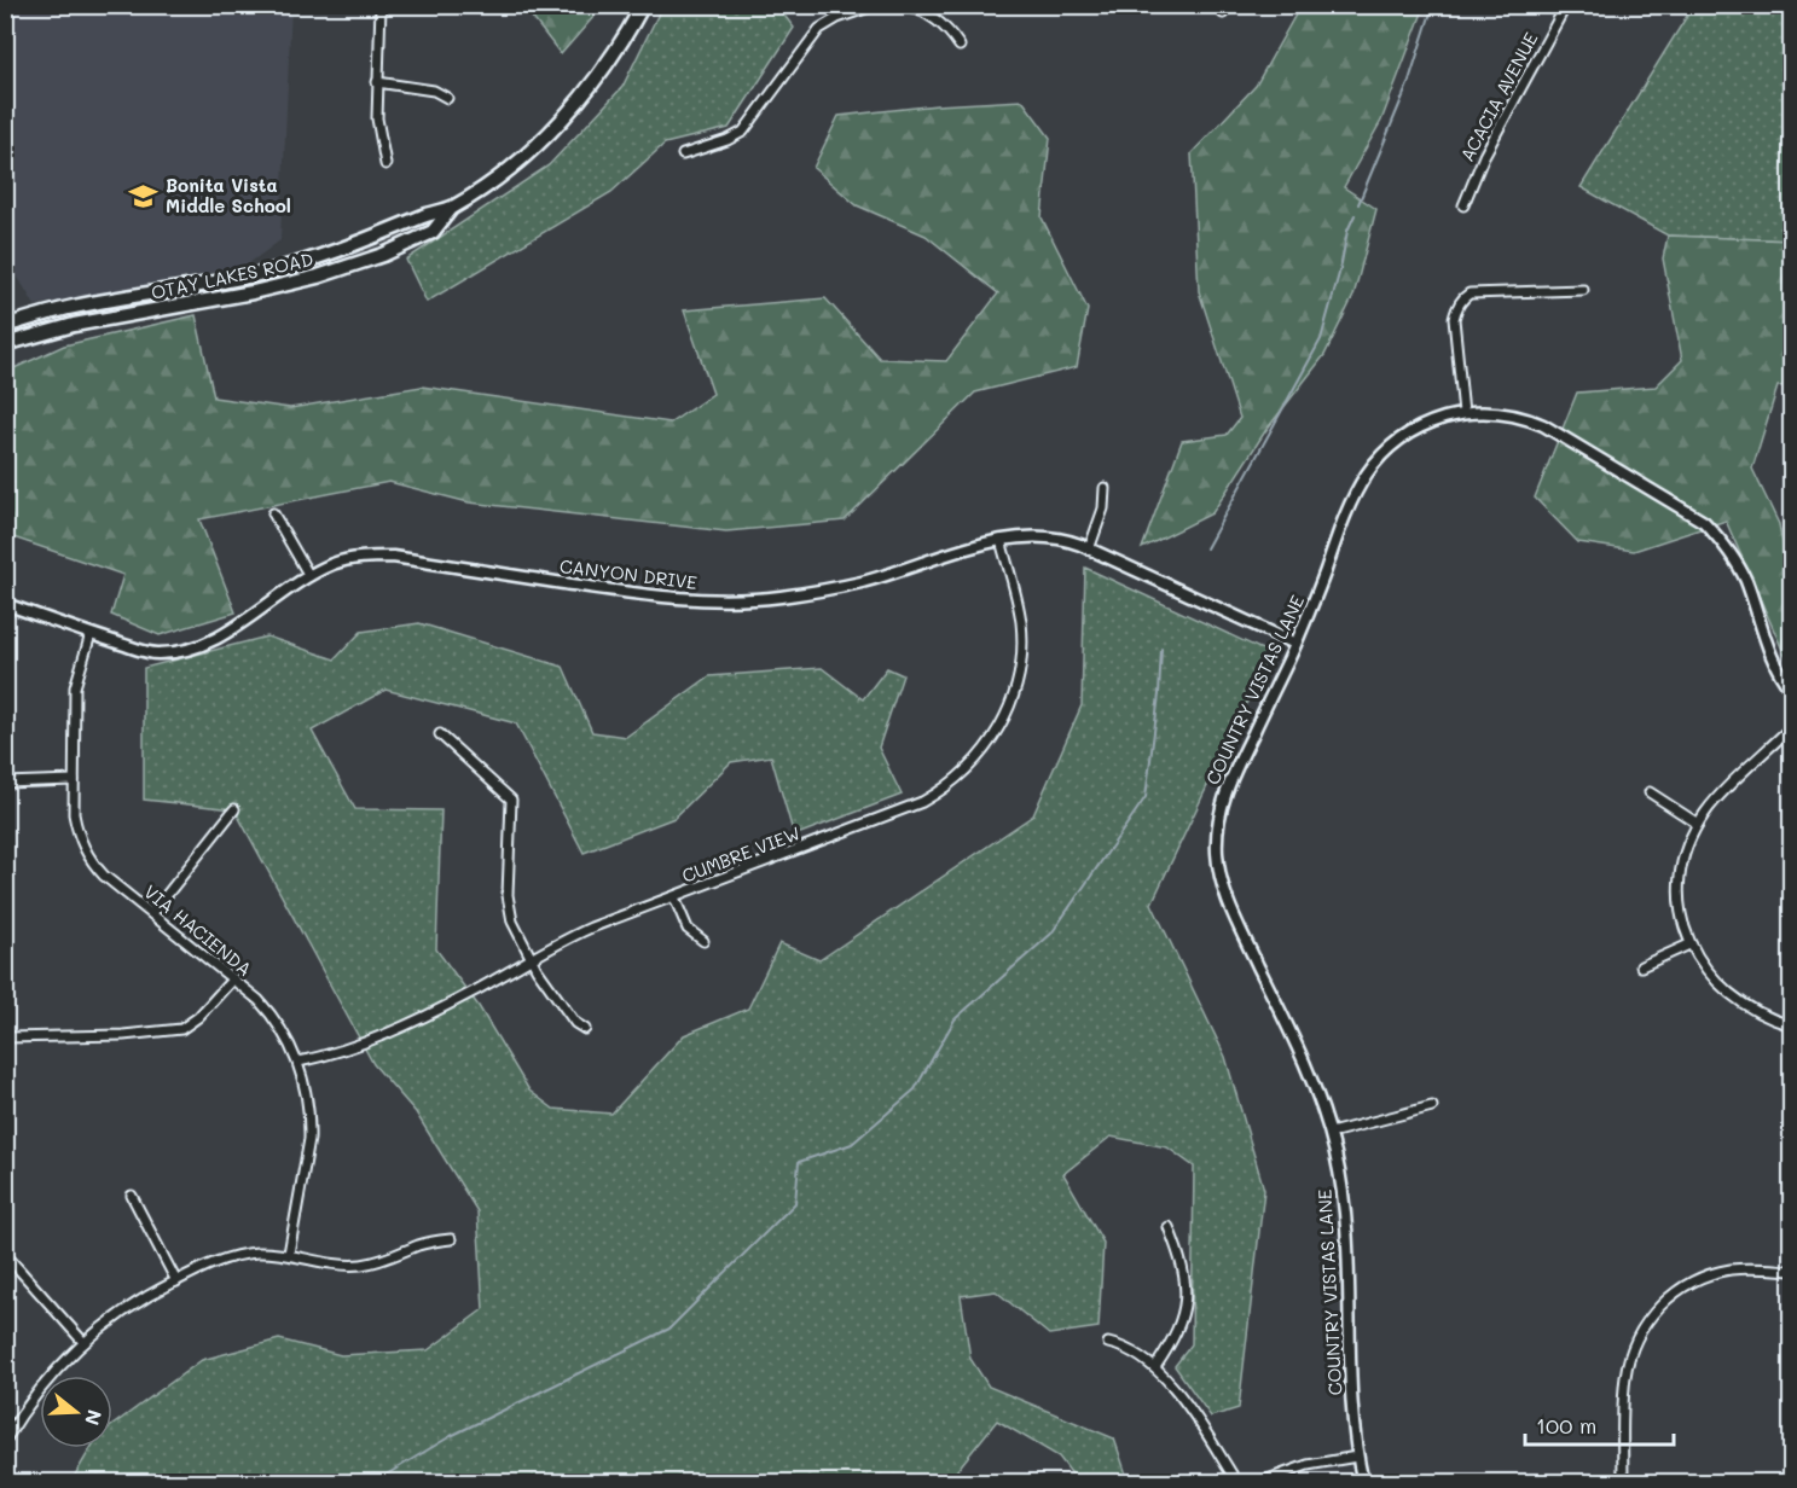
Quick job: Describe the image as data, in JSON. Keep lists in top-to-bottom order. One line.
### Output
{"streets":{"main road":["OTAY LAKES ROAD"],"street":["ACACIA AVENUE","CANYON DRIVE","COUNTRY VISTAS LANE","CUMBRE VIEW","VIA HACIENDA"]},"crossings":[["CANYON DRIVE","COUNTRY VISTAS LANE"],["CANYON DRIVE","CUMBRE VIEW"],["CANYON DRIVE","VIA HACIENDA"],["CUMBRE VIEW","VIA HACIENDA"]],"places":{"school or university":["Bonita Vista Middle School"]},"scale_bar":"100 m","north":"right"}
